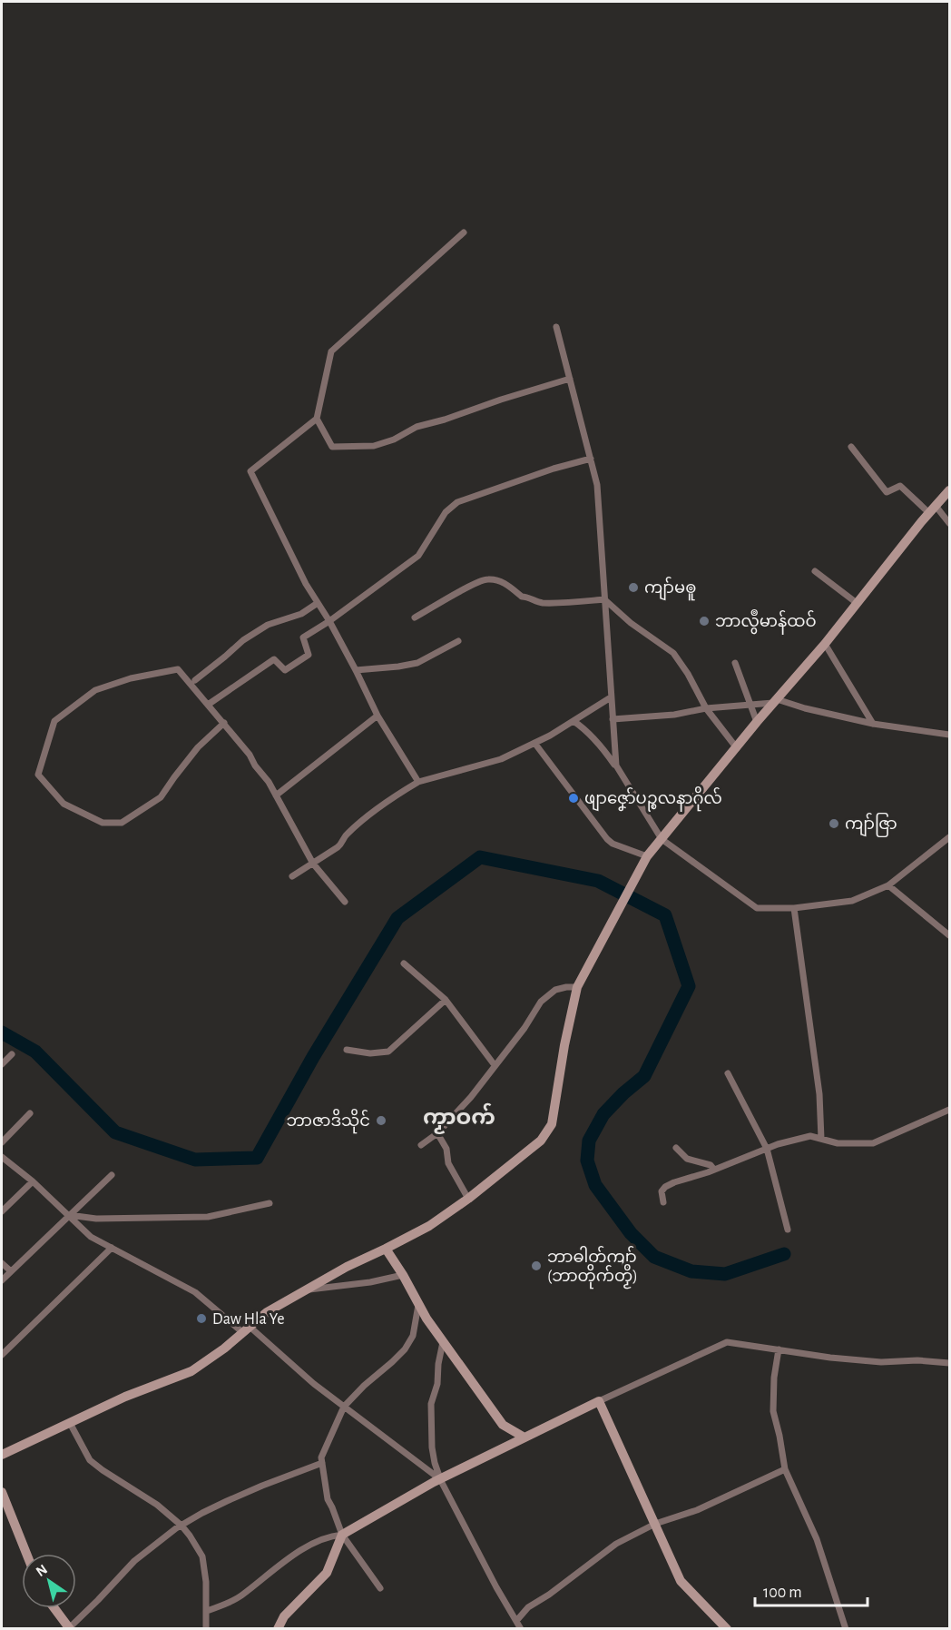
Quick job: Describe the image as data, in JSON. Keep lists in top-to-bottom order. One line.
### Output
{"districts":["ကၟာဝက်"],"places":["ကျာ်မၜူ","ဘာလွဳမာန်ထဝ်","ဖျာဇၞော်ပဉ္စလနာဂိုလ်","ကျာ်ဇြာ","ဘာဇာဒိသိုင်","ဘာဓါတ်ကျာ် (ဘာတိုက်တၟိ)","Daw Hla Ye"],"scale_bar":"100 m","north":"top left"}
